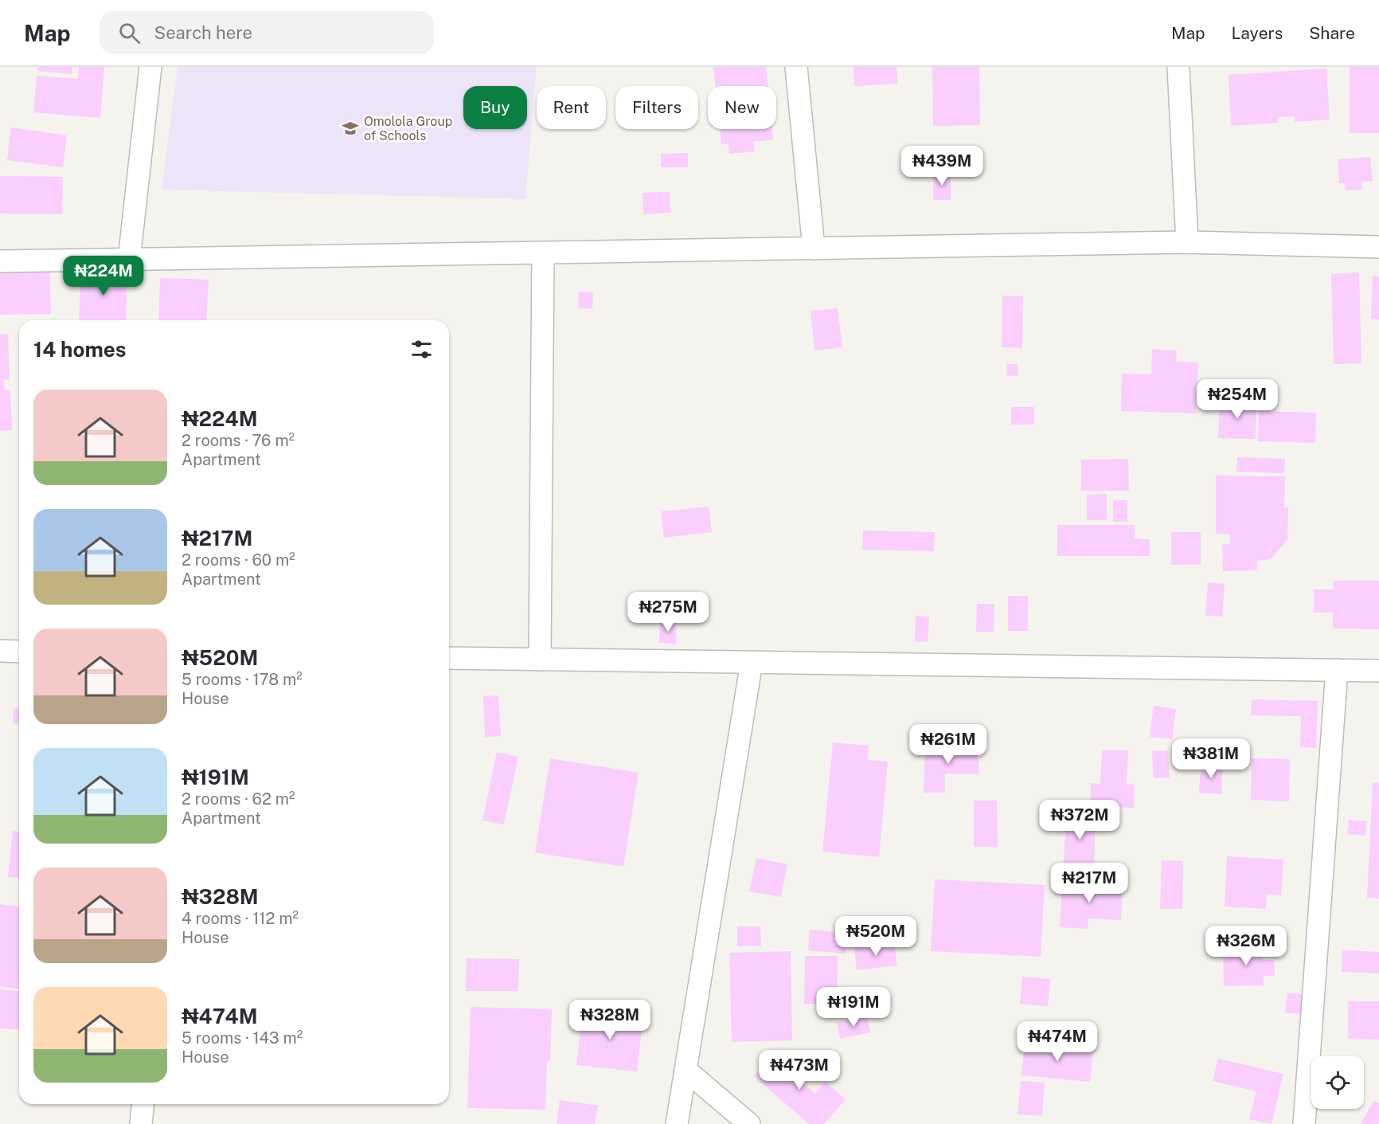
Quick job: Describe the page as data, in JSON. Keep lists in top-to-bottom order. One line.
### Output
{"places":{"school or university":["Omolola Group of Schools"]},"page":{"header":"Map","search":"Search here","nav":["Map","Layers","Share"],"chip":["Buy","Rent","Filters","New"],"price":["₦439M","₦224M","₦254M","₦275M","₦261M","₦381M","₦372M","₦217M","₦520M","₦326M","₦191M","₦328M","₦474M","₦473M"],"heading":"14 homes","list":[{"name":"₦224M","note":"2 rooms · 76 m² · Apartment"},{"name":"₦217M","note":"2 rooms · 60 m² · Apartment"},{"name":"₦520M","note":"5 rooms · 178 m² · House"},{"name":"₦191M","note":"2 rooms · 62 m² · Apartment"},{"name":"₦328M","note":"4 rooms · 112 m² · House"},{"name":"₦474M","note":"5 rooms · 143 m² · House"}]}}
